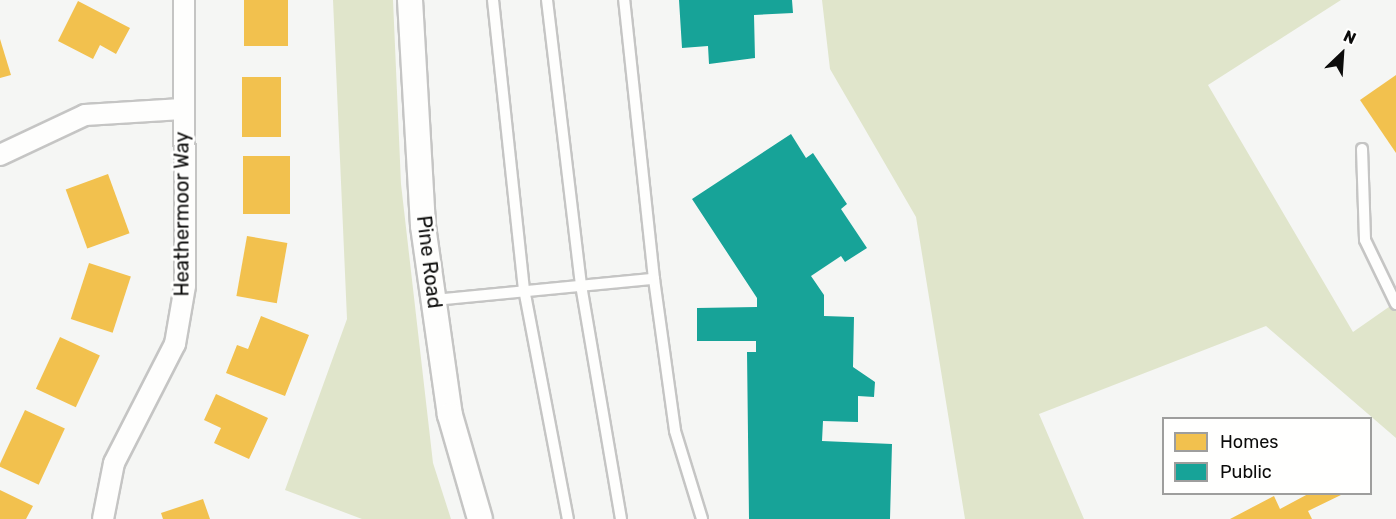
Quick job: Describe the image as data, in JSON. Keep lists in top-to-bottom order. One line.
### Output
{"streets":{"street":["Heathermoor Way","Pine Road"]},"legend":["Homes","Public"],"north":"top right"}
